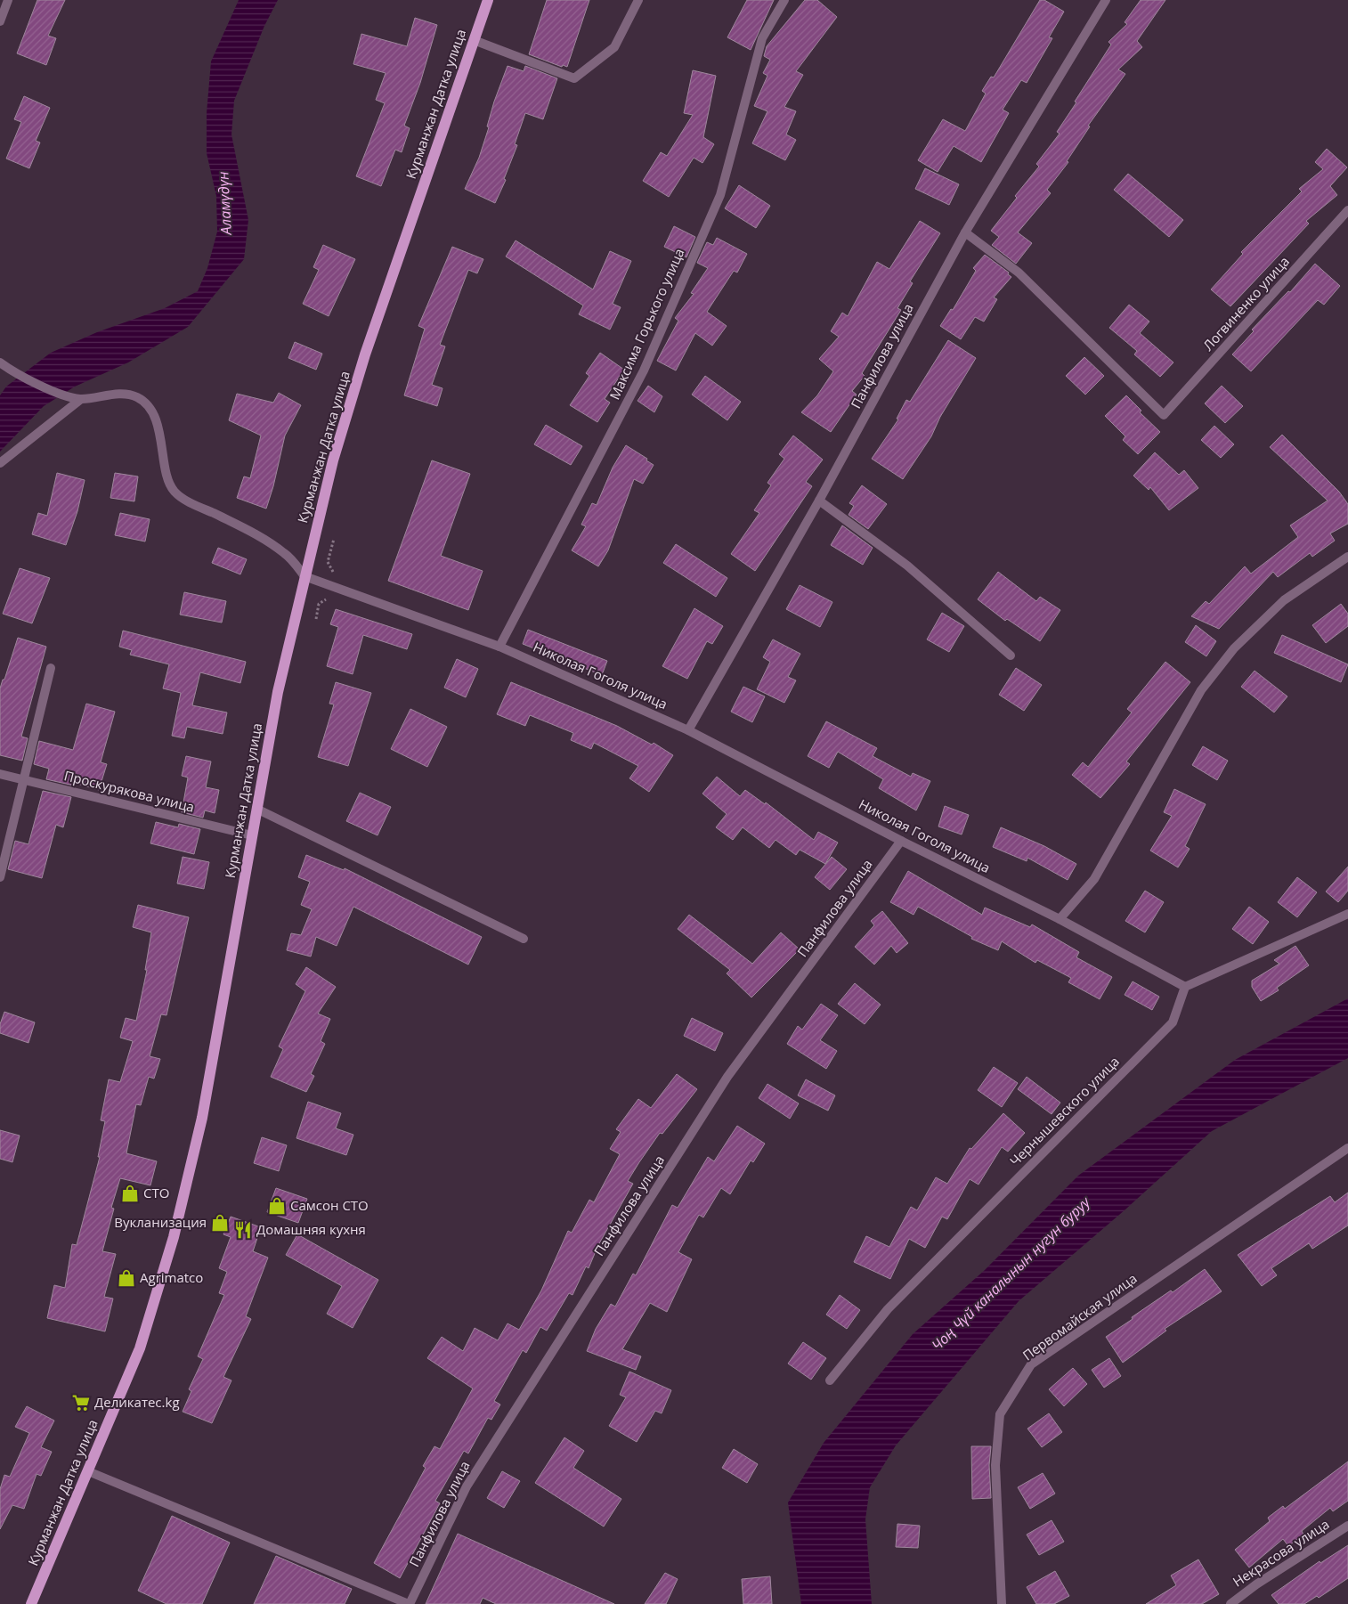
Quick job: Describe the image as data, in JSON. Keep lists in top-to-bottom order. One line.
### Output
{"streets":{"main road":["Курманжан Датка улица"],"street":["Логвиненко улица","Максима Горького улица","Панфилова улица","Николая Гоголя улица","Проскурякова улица","Чернышевского улица","Первомайская улица","Некрасова улица"]},"crossings":[["Курманжан Датка улица","Панфилова улица"],["Курманжан Датка улица","Николая Гоголя улица"],["Курманжан Датка улица","Проскурякова улица"],["Логвиненко улица","Панфилова улица"],["Максима Горького улица","Николая Гоголя улица"],["Панфилова улица","Николая Гоголя улица"],["Николая Гоголя улица","Чернышевского улица"]],"water":["Аламүдүн","Чоң Чүй каналынын нугун буруу"],"places":{"shop":["СТО","Самсон СТО","Вукланизация","Agrimatco"],"restaurant":["Домашняя кухня"],"supermarket":["Деликатес.kg"]}}
